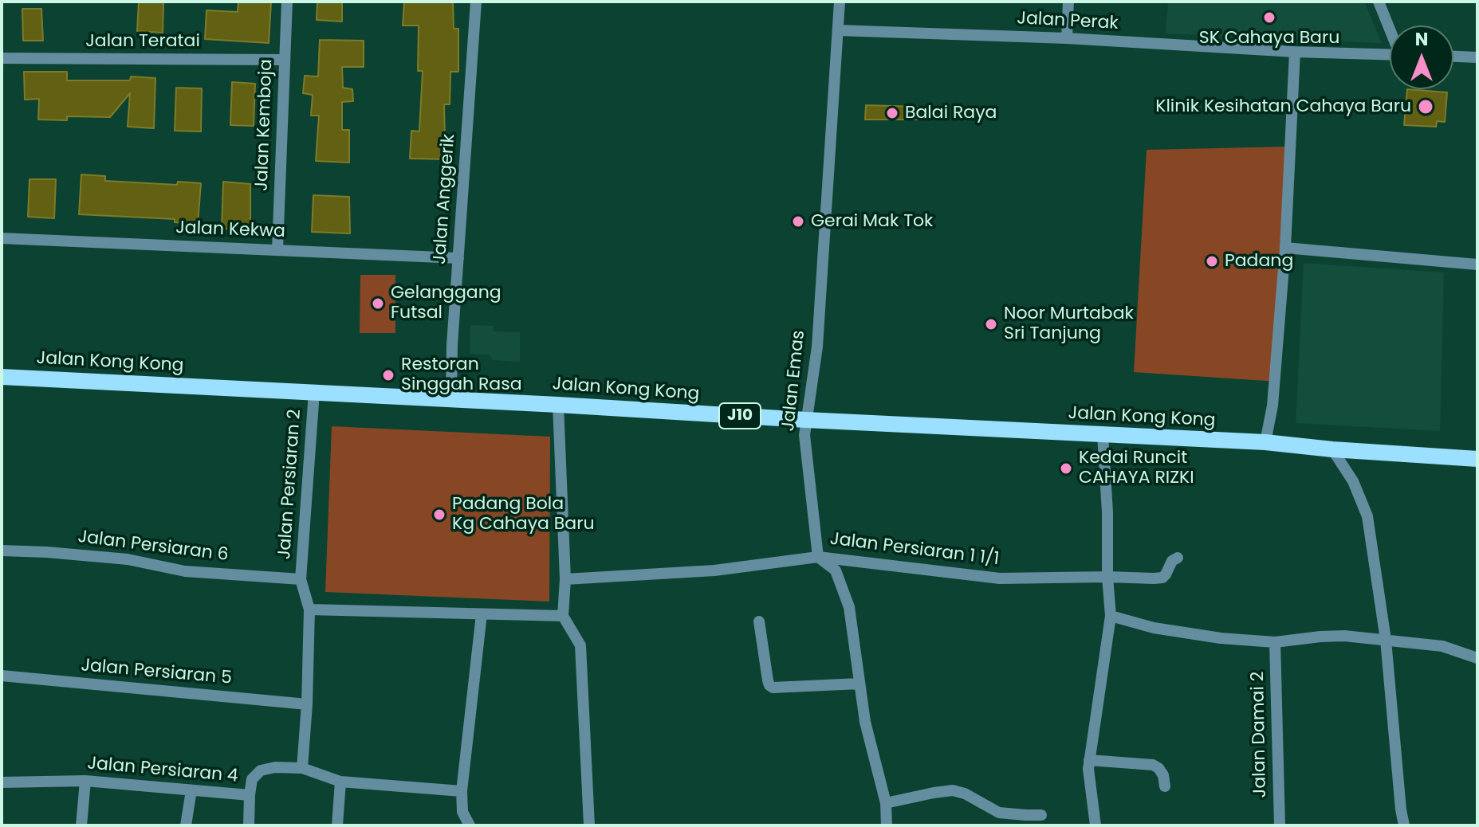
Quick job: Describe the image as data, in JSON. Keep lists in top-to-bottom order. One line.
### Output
{"streets":{"main road":["Jalan Kong Kong","J10"],"street":["Jalan Perak","Jalan Teratai","Jalan Kemboja","Jalan Anggerik","Jalan Kekwa","Jalan Emas","Jalan Persiaran 2","Jalan Persiaran 6","Jalan Persiaran 1 1/1","Jalan Persiaran 5","Jalan Damai 2","Jalan Persiaran 4"]},"crossings":[["Jalan Perak","Jalan Emas"],["Jalan Teratai","Jalan Kemboja"],["Jalan Kemboja","Jalan Kekwa"],["Jalan Anggerik","Jalan Kekwa"],["Jalan Anggerik","Jalan Kong Kong"],["Jalan Kong Kong","Jalan Emas"],["Jalan Kong Kong","Jalan Persiaran 2"],["Jalan Emas","Jalan Persiaran 1 1/1"],["Jalan Persiaran 2","Jalan Persiaran 6"]],"places":["SK Cahaya Baru","Klinik Kesihatan Cahaya Baru","Balai Raya","Gerai Mak Tok","Padang","Gelanggang Futsal","Noor Murtabak Sri Tanjung","Restoran Singgah Rasa","Kedai Runcit CAHAYA RIZKI","Padang Bola Kg Cahaya Baru"],"north":"top"}
